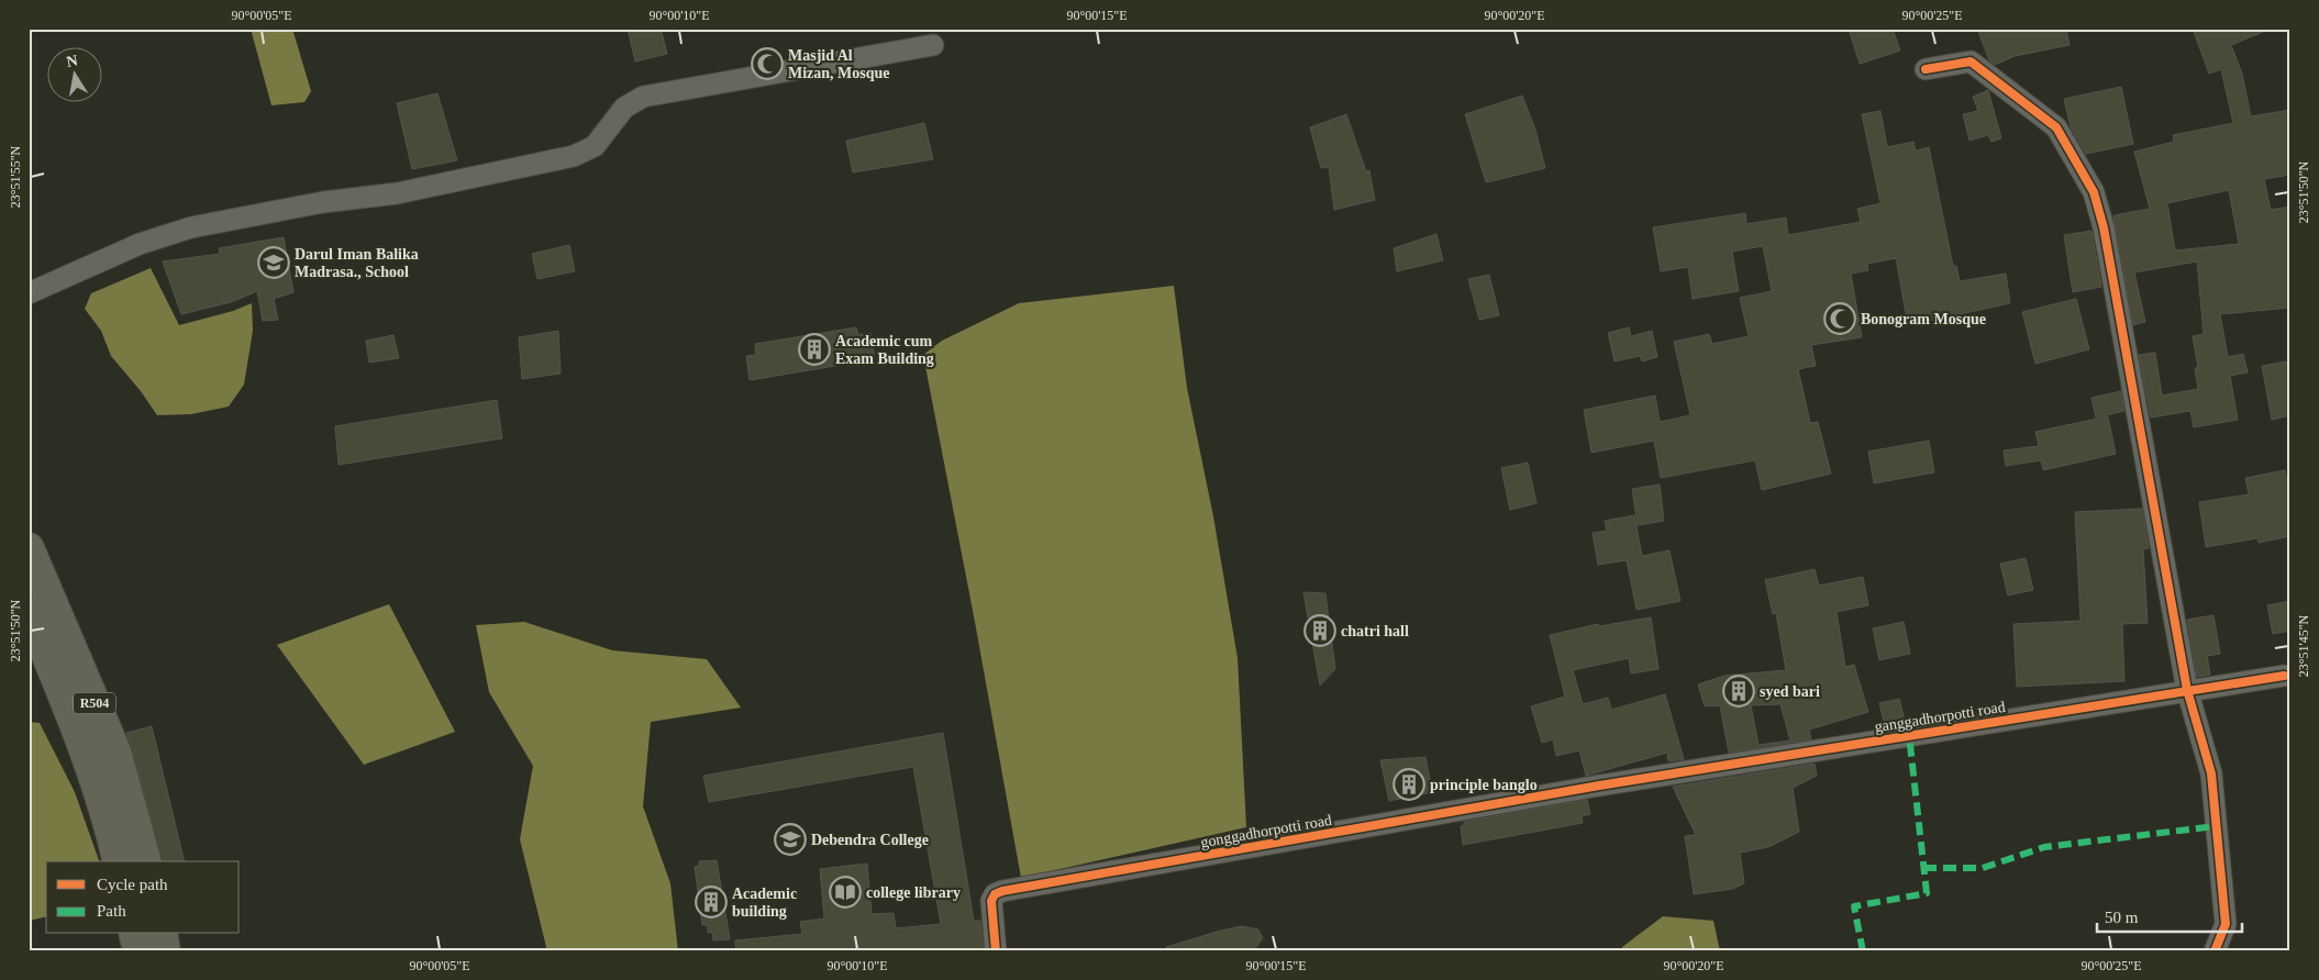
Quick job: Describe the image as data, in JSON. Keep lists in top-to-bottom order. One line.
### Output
{"streets":{"main road":["R504"],"street":["ganggadhorpotti road","gonggadhorpotti road"]},"crossings":[["ganggadhorpotti road","gonggadhorpotti road"]],"places":{"mosque":["Masjid Al Mizan, Mosque","Bonogram Mosque"],"school or university":["Darul Iman Balika Madrasa., School","Debendra College"],"building":["Academic cum Exam Building","chatri hall","syed bari","principle banglo","Academic building"],"library":["college library"]},"legend":["Cycle path","Path"],"scale_bar":"50 m","north":"top","coordinates":["90°00'05\"E","90°00'10\"E","90°00'15\"E","90°00'20\"E","90°00'25\"E","23°51'55\"N","23°51'50\"N","23°51'45\"N"]}
